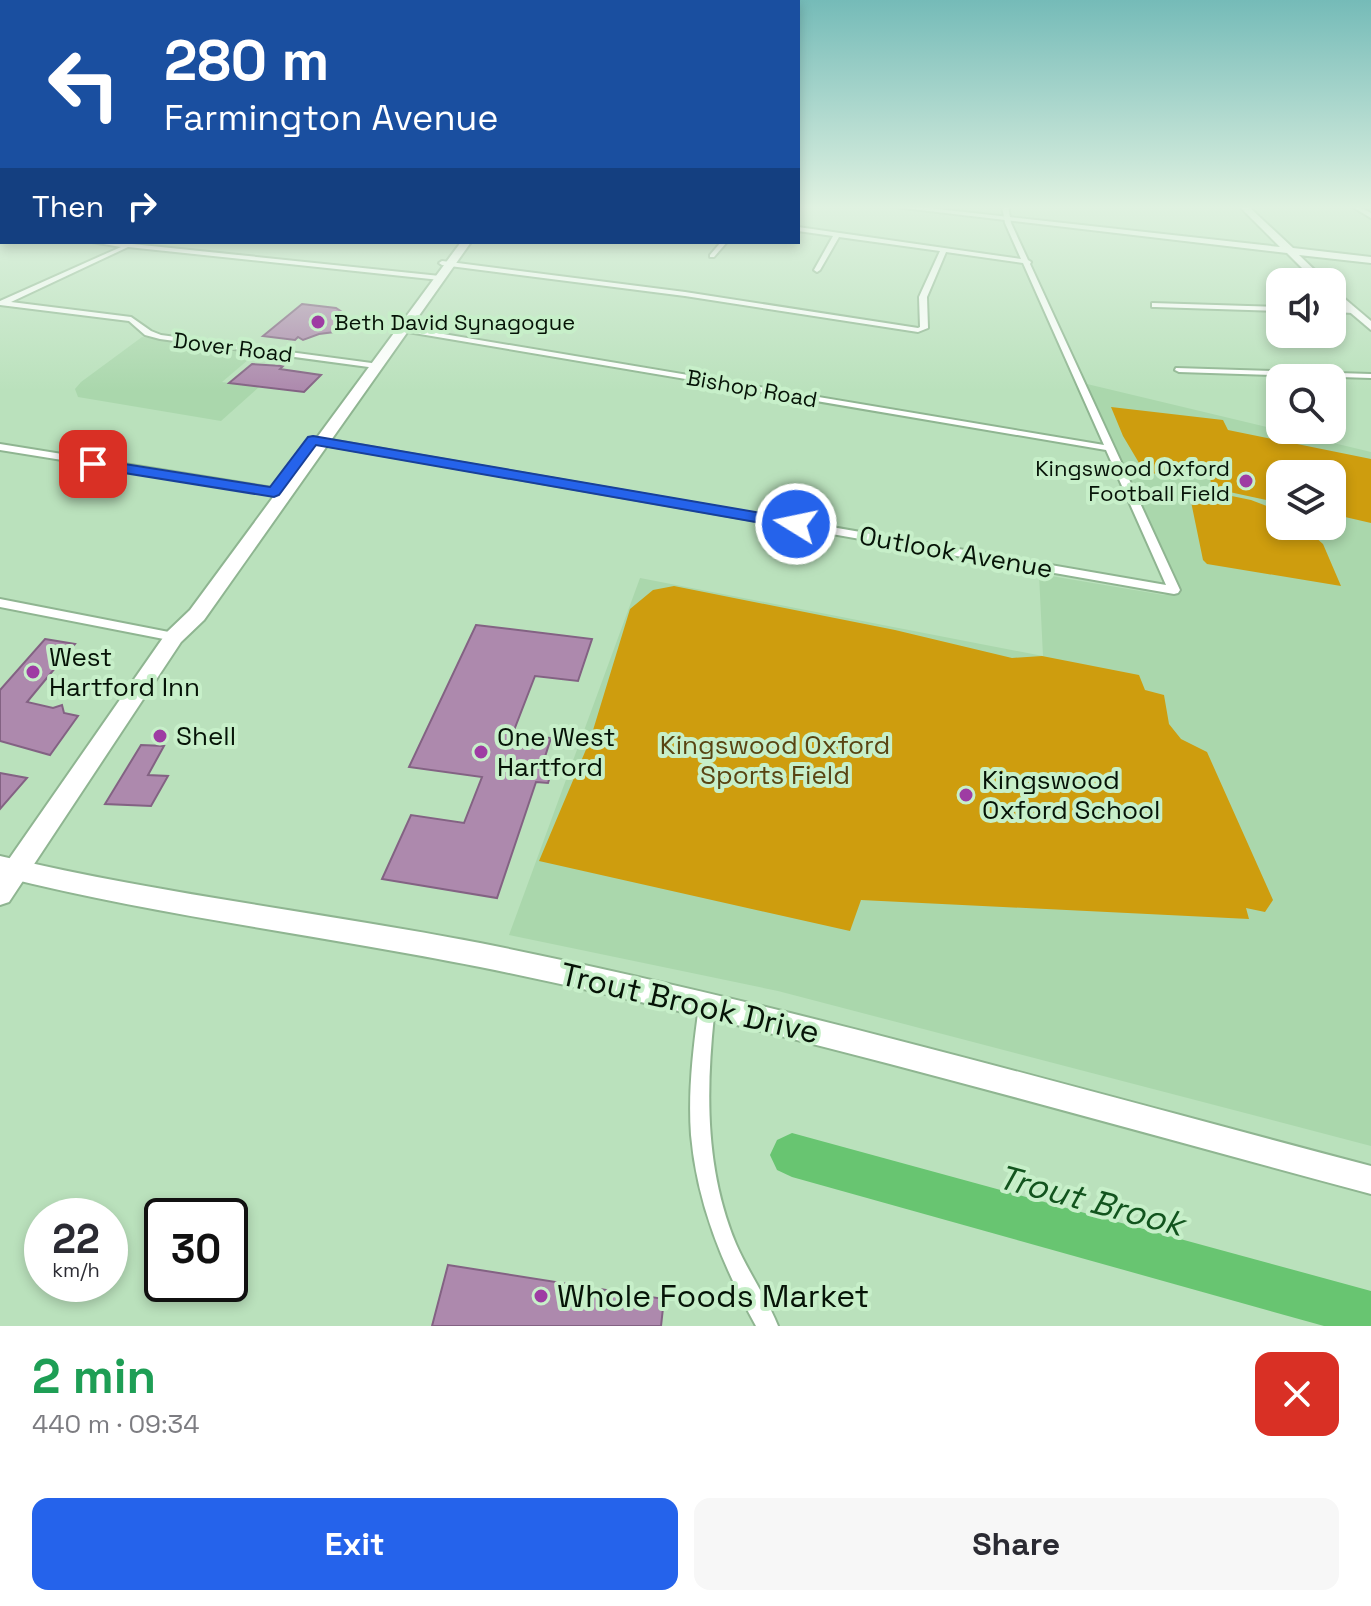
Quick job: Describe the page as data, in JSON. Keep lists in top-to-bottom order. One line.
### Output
{"streets":{"main road":["Trout Brook Drive"],"street":["Dover Road","Bishop Road","Outlook Avenue"]},"crossings":[["Bishop Road","Outlook Avenue"]],"water":["Trout Brook"],"parks":["Kingswood Oxford Sports Field"],"places":["Beth David Synagogue","Kingswood Oxford Football Field","West Hartford Inn","Shell","One West Hartford","Kingswood Oxford School","Whole Foods Market"],"page":{"turn":["280 m","Farmington Avenue"],"then":"Then","speed":"22 km/h","limit":"30","heading":["2 min","440 m · 09:34"],"buttons":["Exit","Share"]}}
